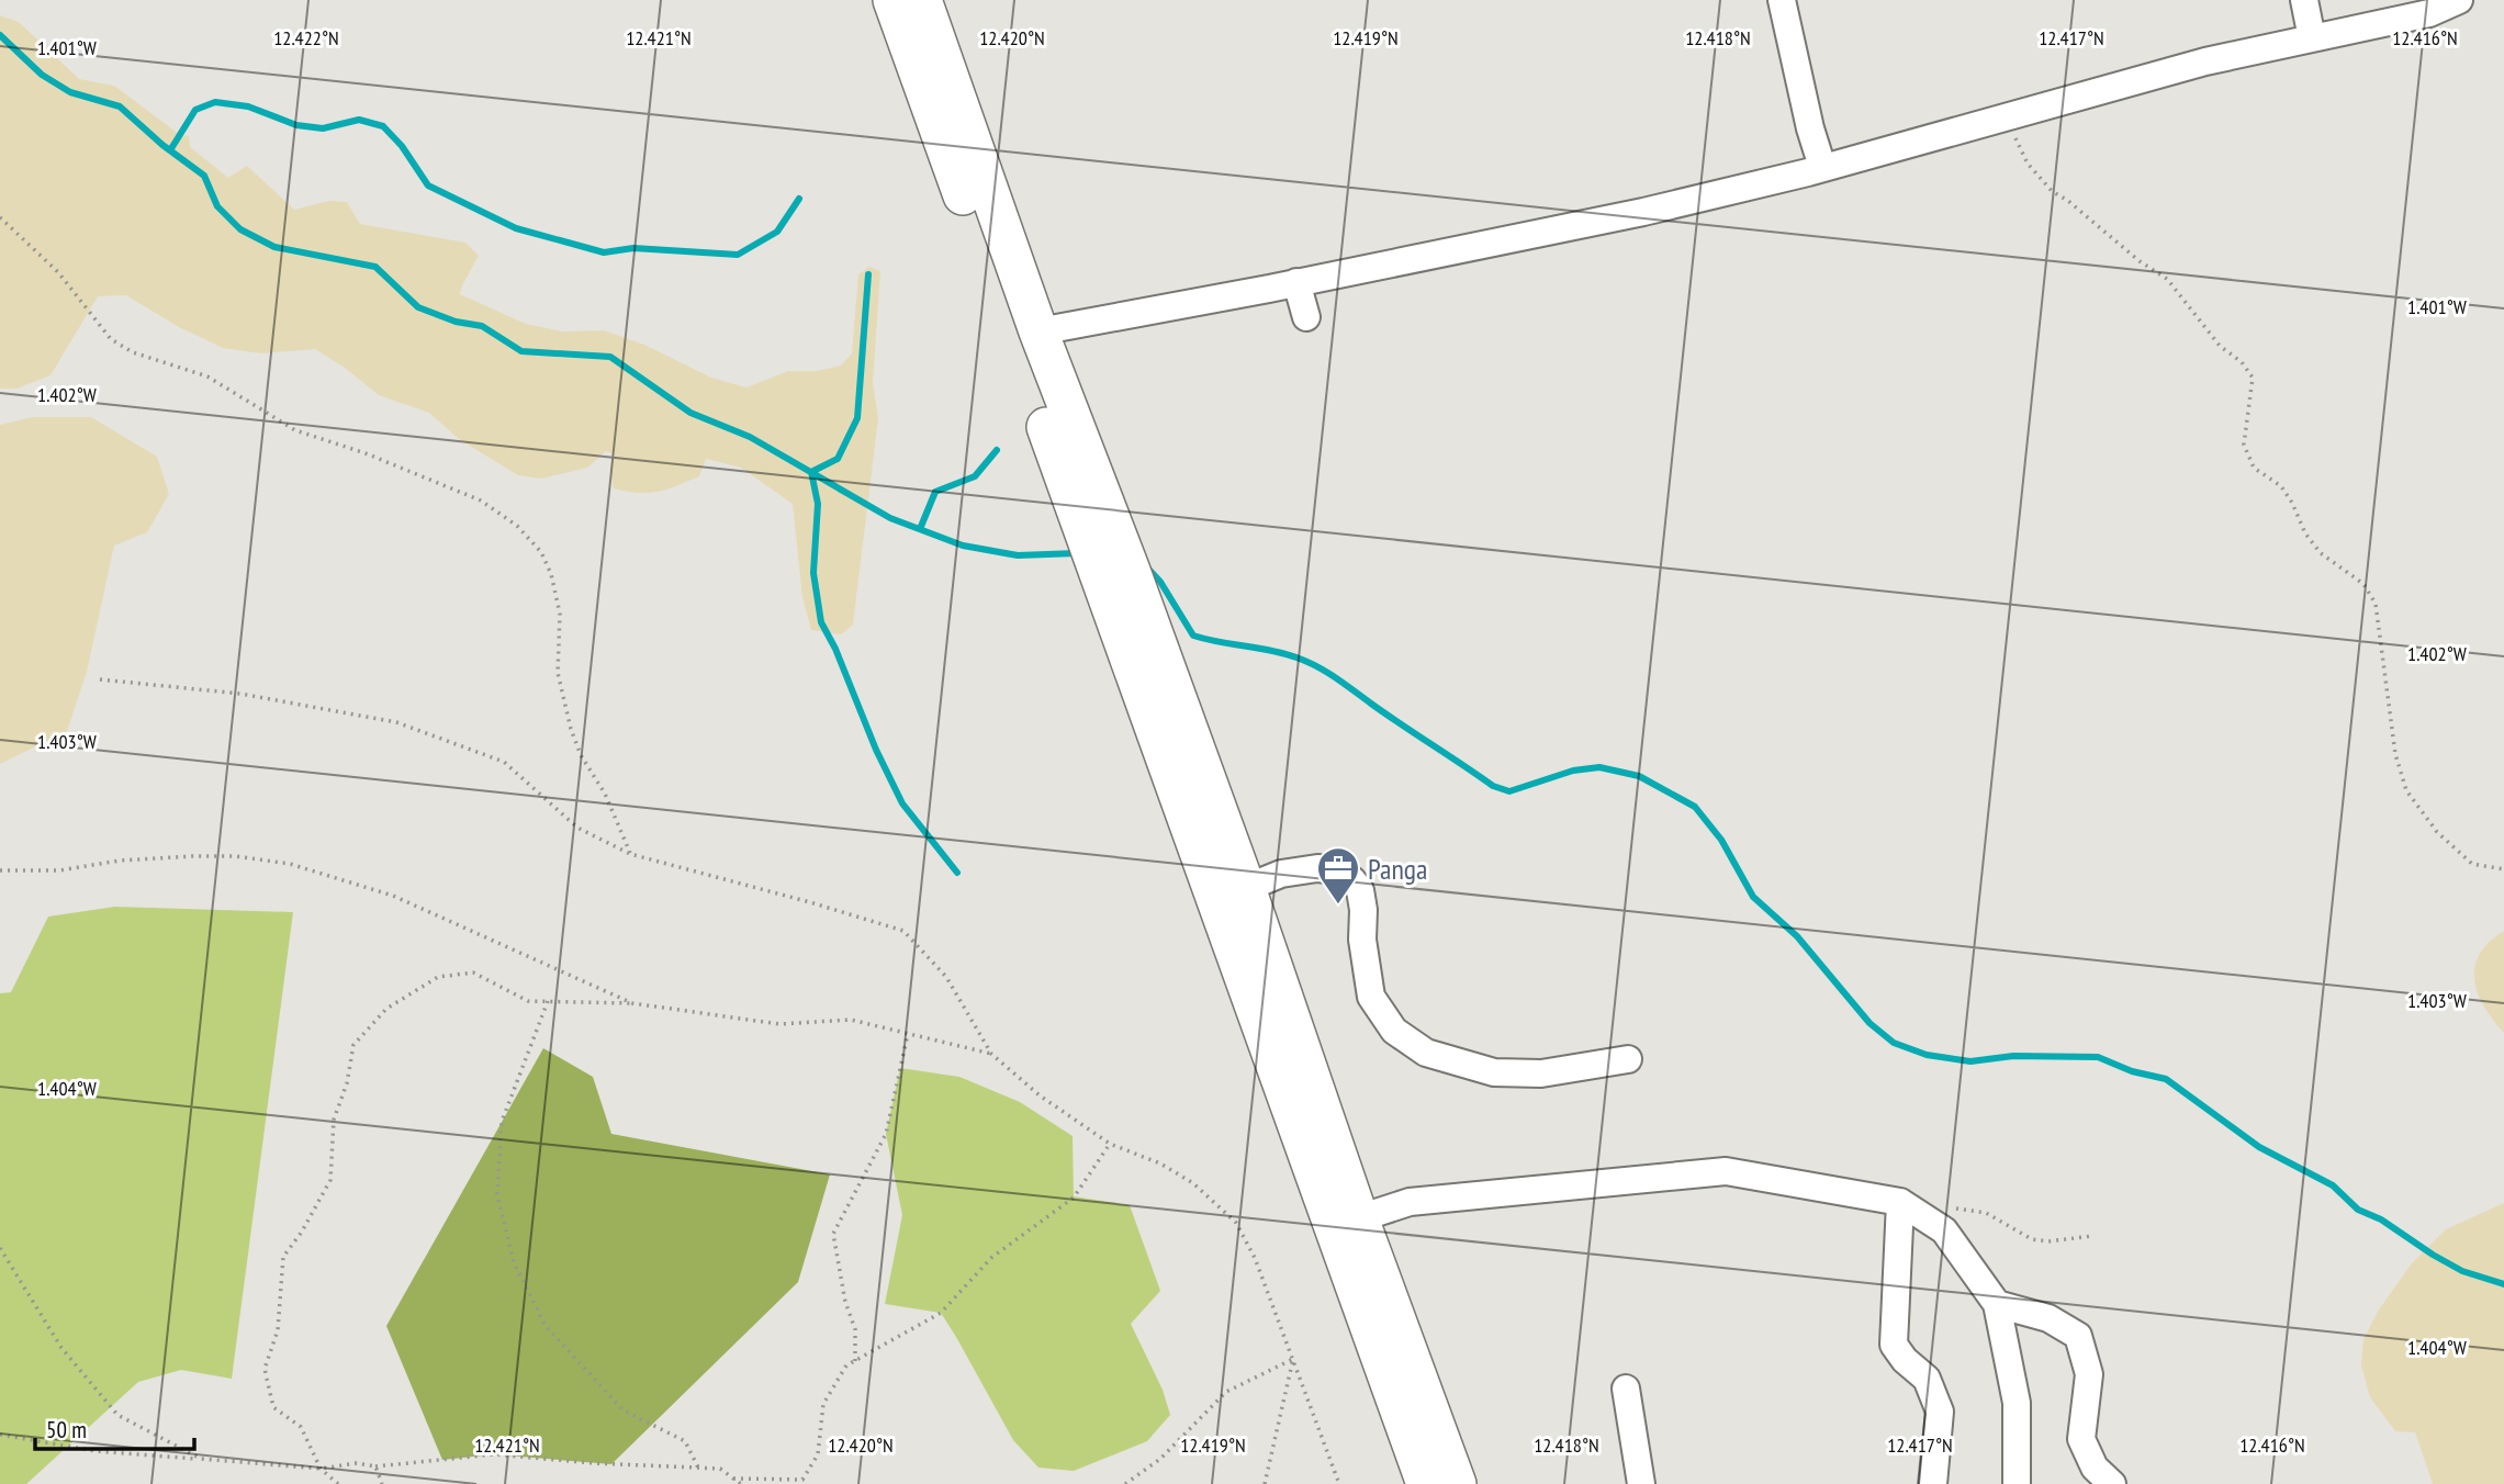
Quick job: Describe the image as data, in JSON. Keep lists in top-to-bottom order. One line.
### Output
{"places":{"office":["Panga"]},"scale_bar":"50 m","coordinates":["12.422°N","12.421°N","12.420°N","12.419°N","12.418°N","12.417°N","12.416°N","1.401°W","1.402°W","1.403°W","1.404°W"]}
